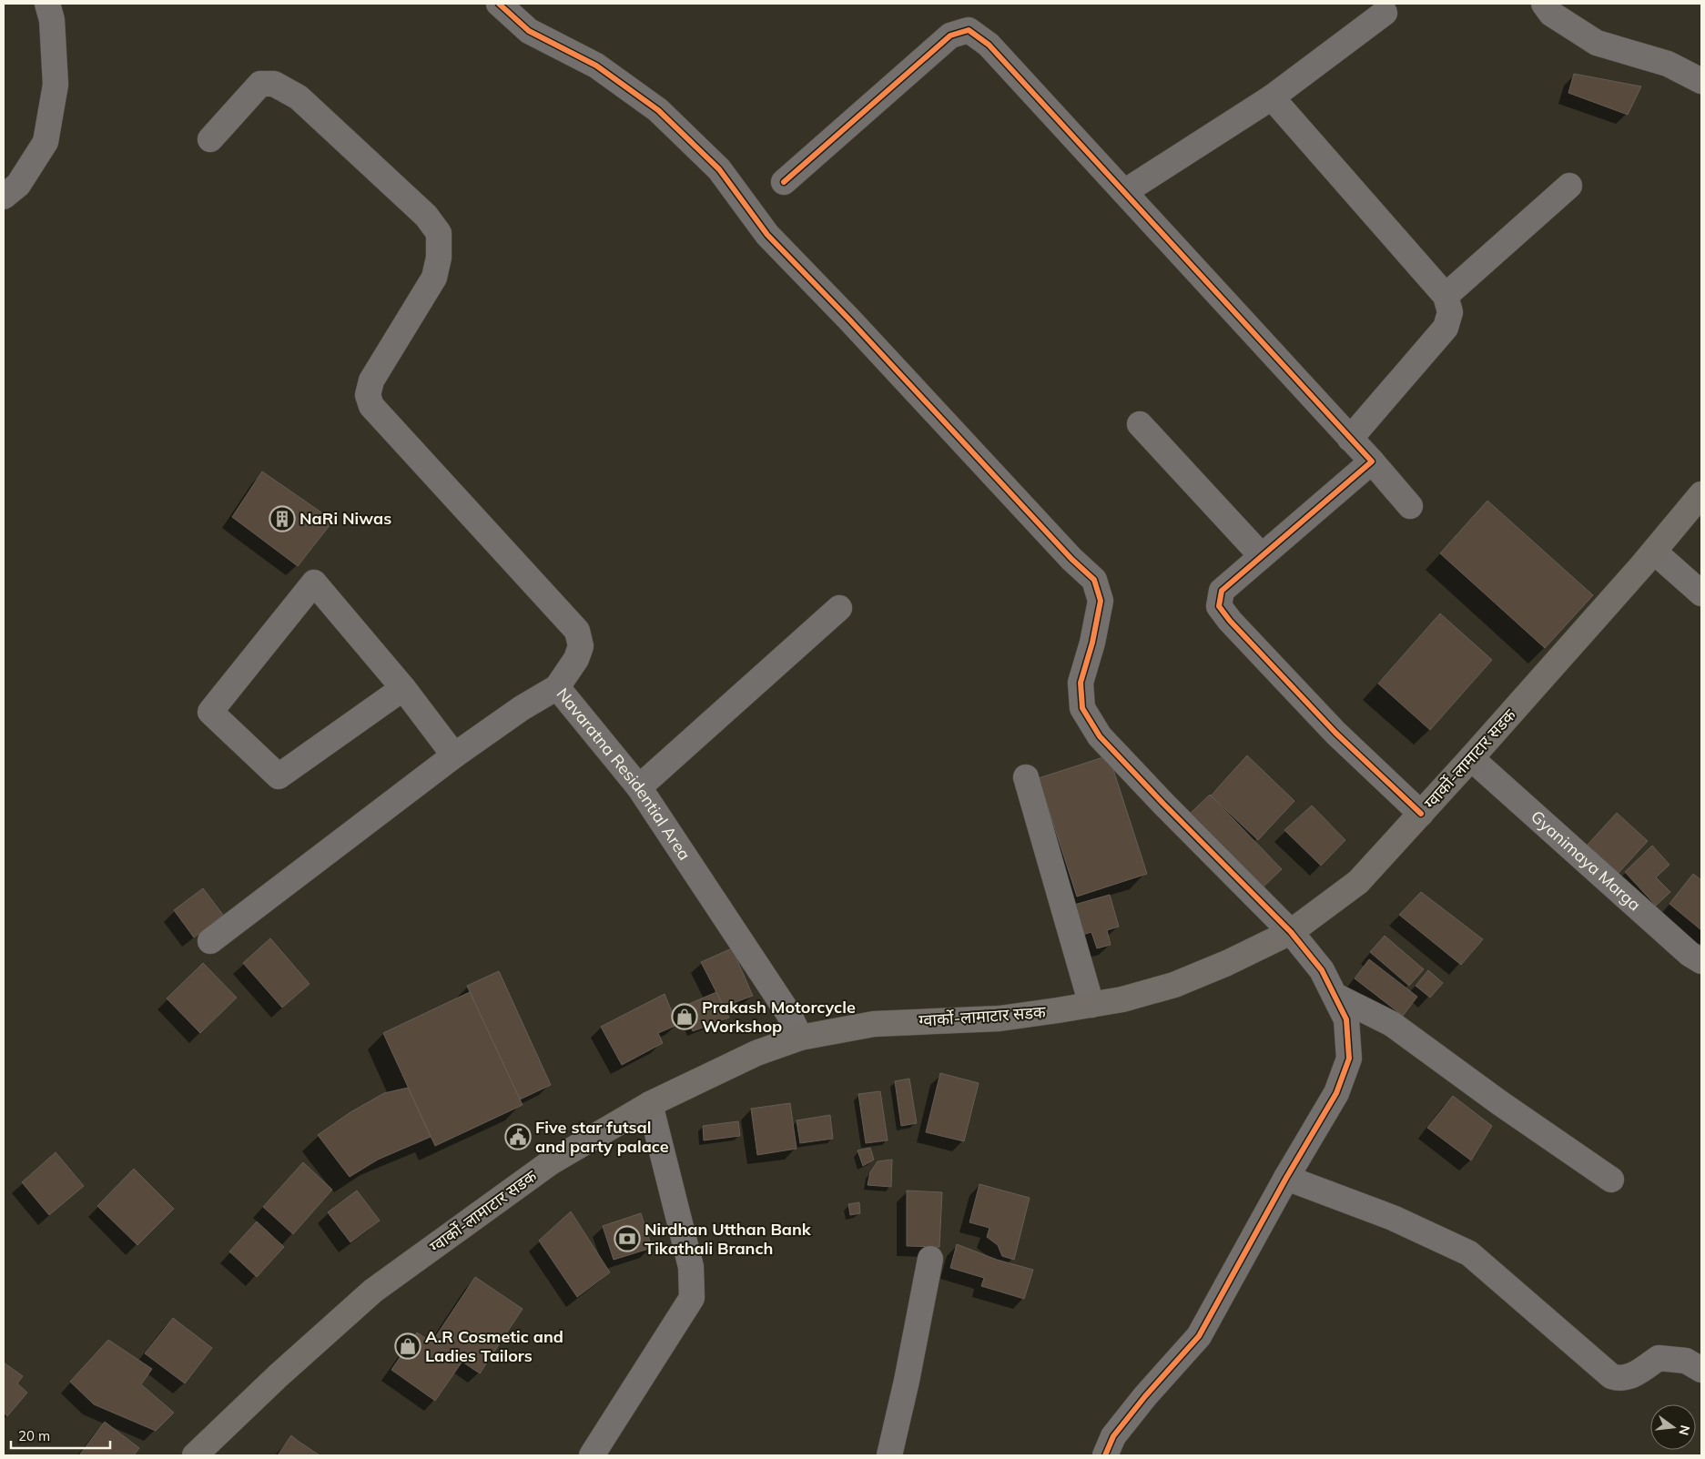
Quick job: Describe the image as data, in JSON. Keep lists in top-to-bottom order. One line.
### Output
{"streets":{"main road":["ग्वार्को-लामाटार सडक"],"street":["Navaratna Residential Area","Gyanimaya Marga"]},"crossings":[["ग्वार्को-लामाटार सडक","Navaratna Residential Area"],["ग्वार्को-लामाटार सडक","Gyanimaya Marga"]],"places":{"building":["NaRi Niwas"],"shop":["Prakash Motorcycle Workshop","A.R Cosmetic and Ladies Tailors"],"public building":["Five star futsal and party palace"],"bank":["Nirdhan Utthan Bank Tikathali Branch"]},"scale_bar":"20 m","north":"right"}
